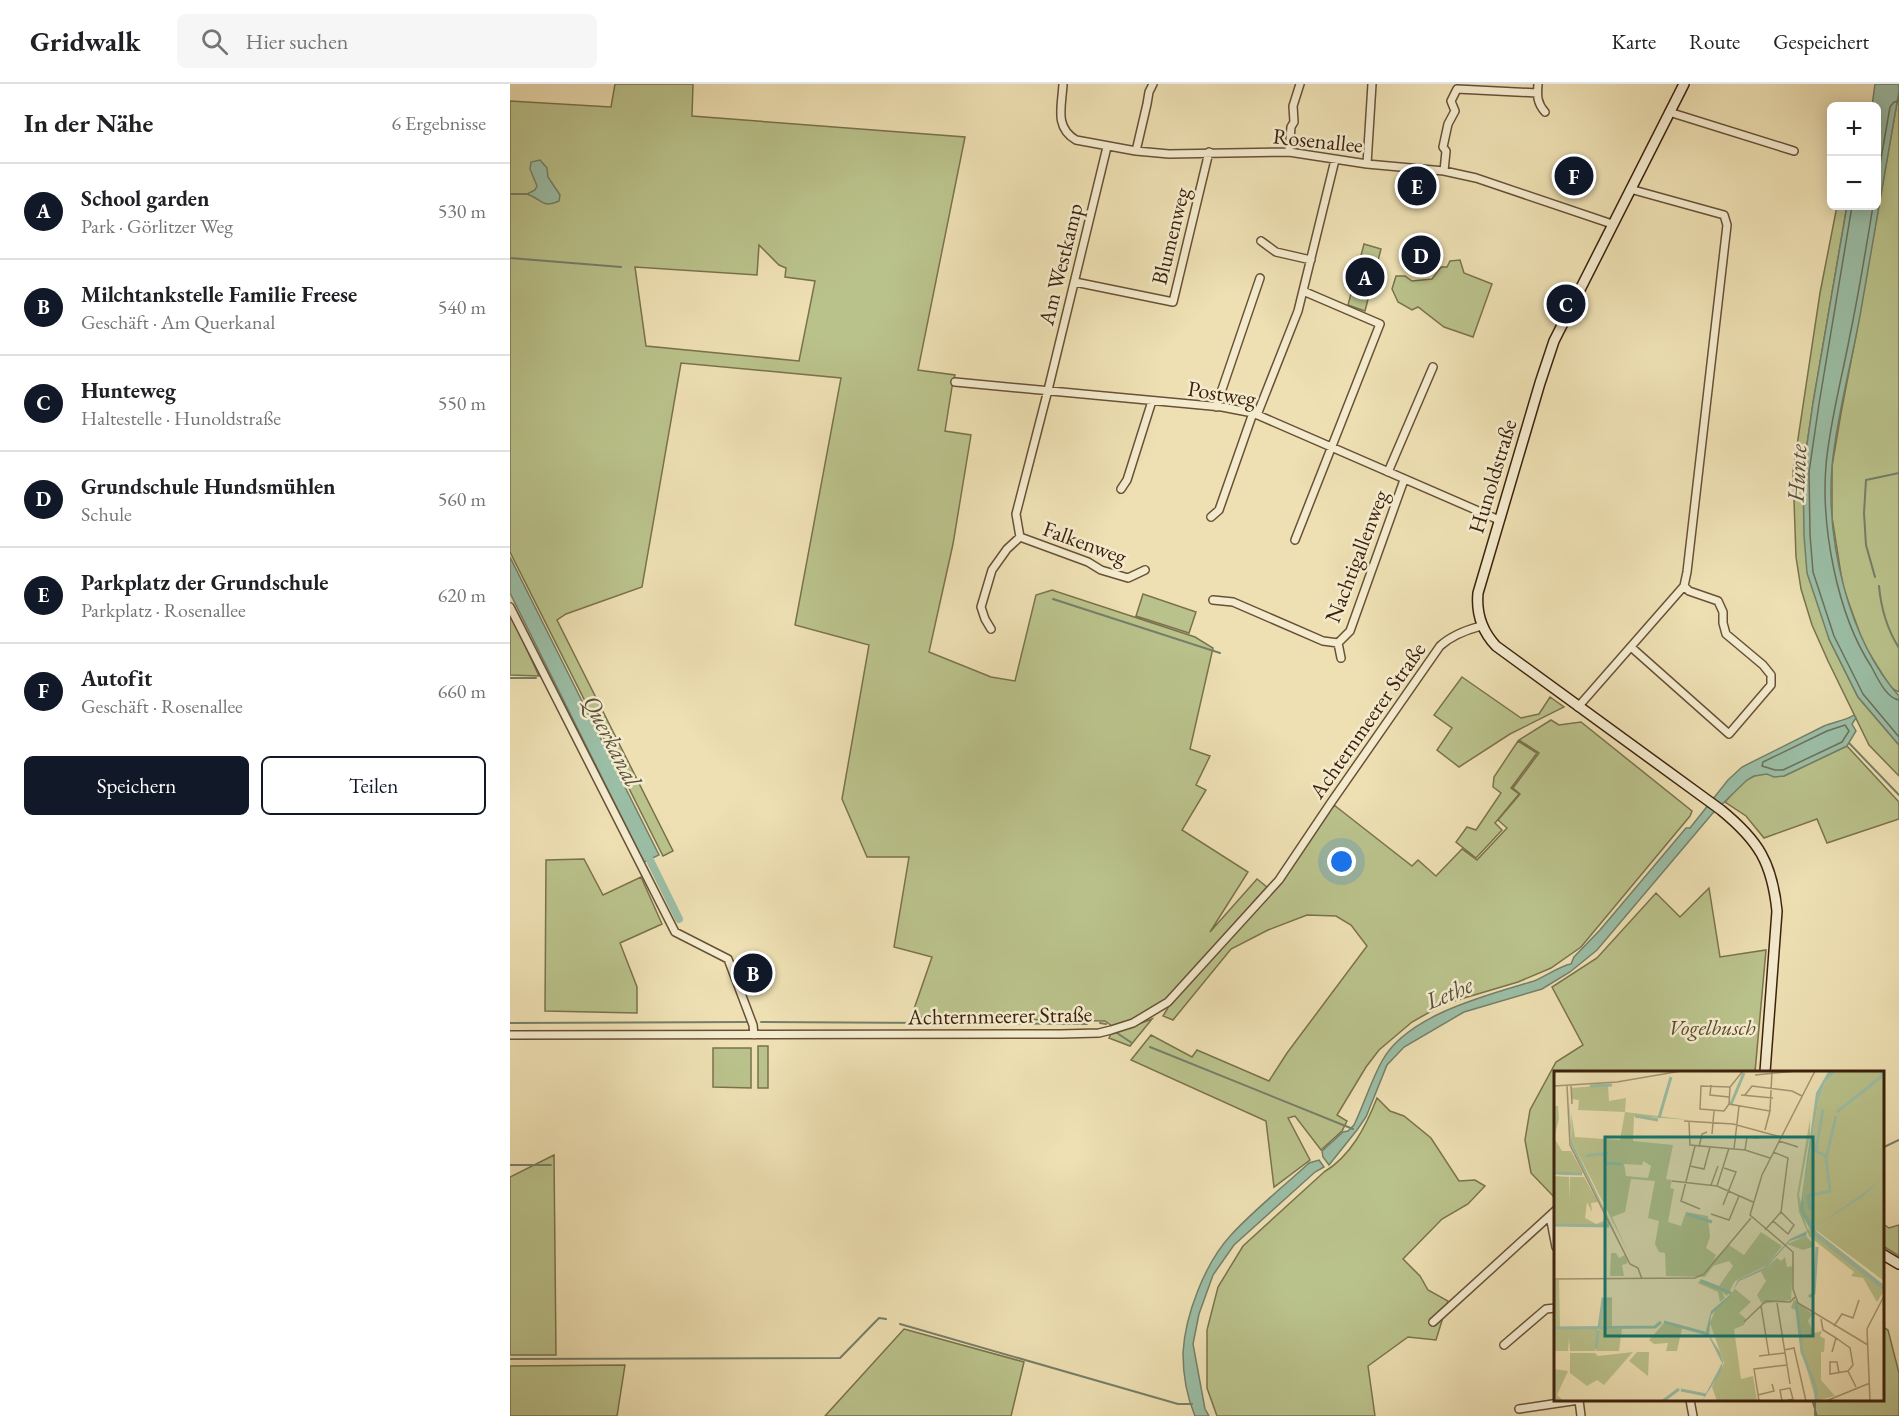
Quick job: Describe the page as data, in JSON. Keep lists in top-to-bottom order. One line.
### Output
{"streets":{"street":["Rosenallee","Blumenweg","Am Westkamp","Postweg","Hunoldstraße","Falkenweg","Nachtigallenweg","Achternmeerer Straße"]},"crossings":[["Rosenallee","Blumenweg"],["Rosenallee","Am Westkamp"],["Rosenallee","Hunoldstraße"],["Blumenweg","Am Westkamp"],["Am Westkamp","Postweg"],["Am Westkamp","Falkenweg"],["Postweg","Hunoldstraße"],["Postweg","Falkenweg"],["Postweg","Nachtigallenweg"],["Hunoldstraße","Achternmeerer Straße"]],"water":["Hunte","Querkanal","Lethe"],"parks":["Vogelbusch"],"page":{"header":"Gridwalk","search":"Hier suchen","nav":["Karte","Route","Gespeichert"],"heading":["In der Nähe","6 Ergebnisse"],"map_buttons":["+","−"],"pins":["F","E","D","A","C","B"],"list":[{"mark":"A","name":"School garden","note":"Park · Görlitzer Weg","value":"530 m"},{"mark":"B","name":"Milchtankstelle Familie Freese","note":"Geschäft · Am Querkanal","value":"540 m"},{"mark":"C","name":"Hunteweg","note":"Haltestelle · Hunoldstraße","value":"550 m"},{"mark":"D","name":"Grundschule Hundsmühlen","note":"Schule","value":"560 m"},{"mark":"E","name":"Parkplatz der Grundschule","note":"Parkplatz · Rosenallee","value":"620 m"},{"mark":"F","name":"Autofit","note":"Geschäft · Rosenallee","value":"660 m"}],"buttons":["Speichern","Teilen"]}}
